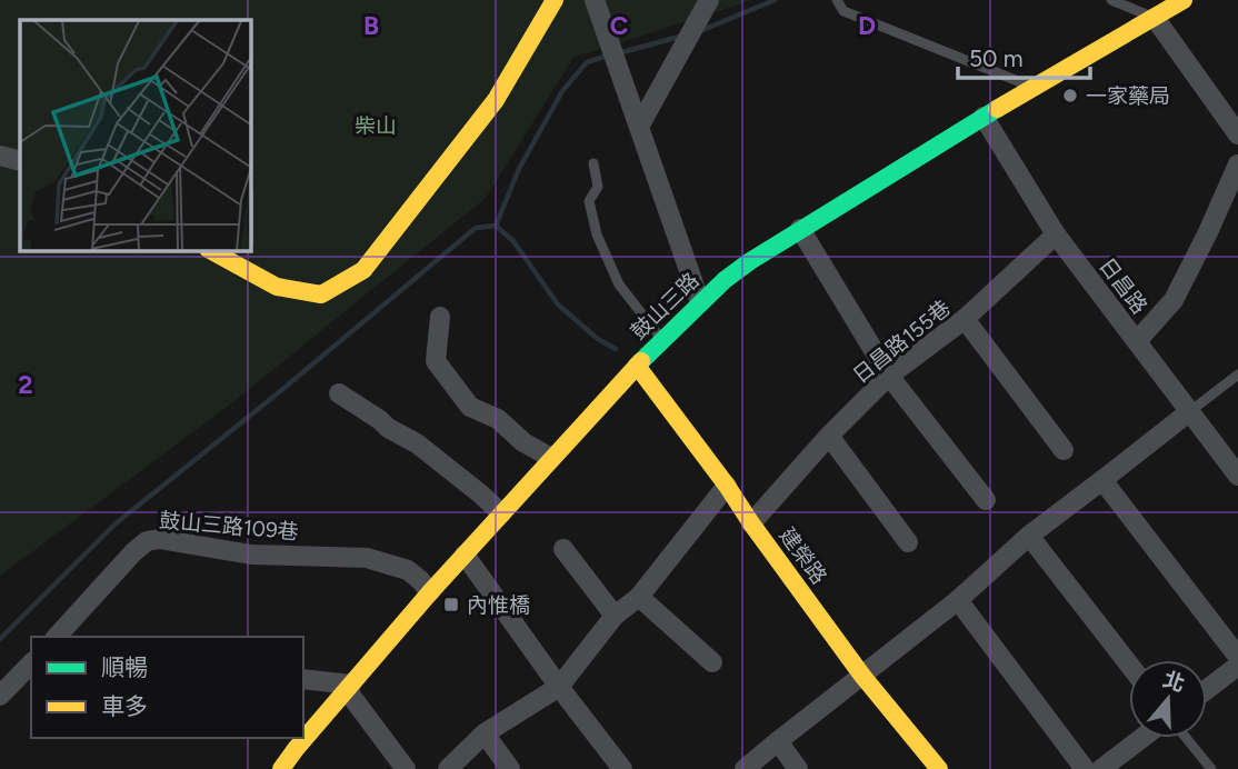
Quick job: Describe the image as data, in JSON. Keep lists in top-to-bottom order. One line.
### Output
{"streets":{"street":["日昌路","鼓山三路","日昌路155巷","鼓山三路109巷","建榮路"]},"crossings":[["日昌路","鼓山三路"],["日昌路","日昌路155巷"],["鼓山三路","鼓山三路109巷"],["鼓山三路","建榮路"],["日昌路155巷","建榮路"]],"parks":["柴山"],"places":{"other":["一家藥局"],"transit":["內惟橋"]},"legend":["順暢","車多"],"scale_bar":"50 m","north":"top","grid":{"columns":["B","C","D"],"rows":["2"]}}
